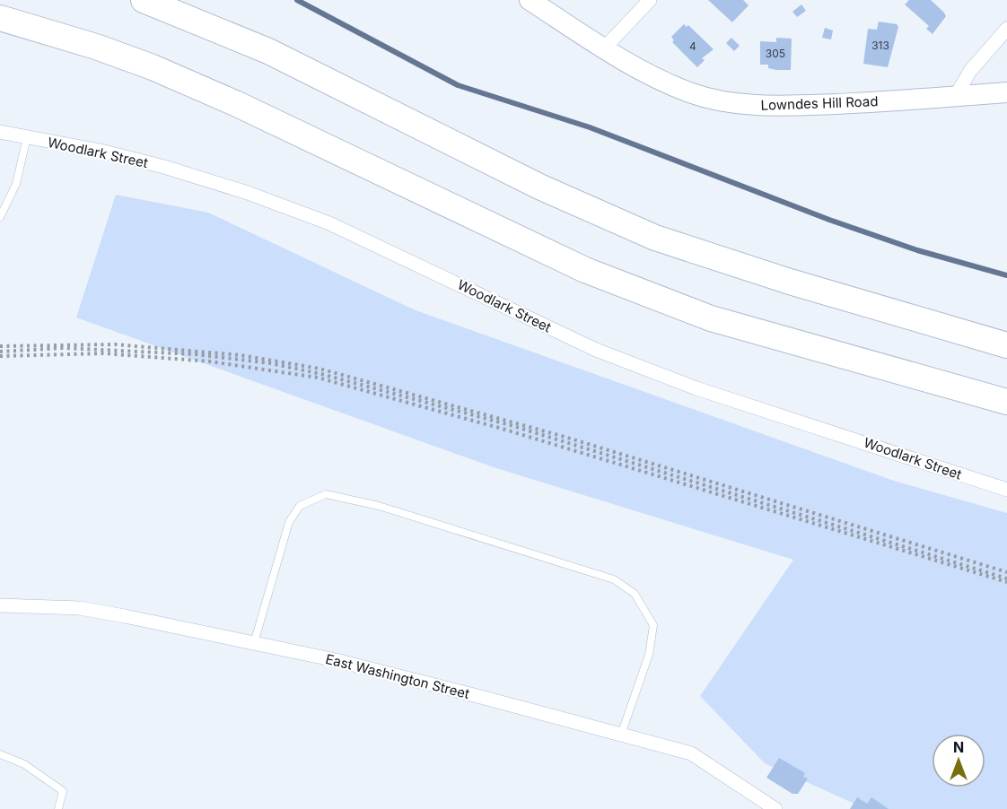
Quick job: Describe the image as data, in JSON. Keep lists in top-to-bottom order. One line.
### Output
{"streets":{"street":["Lowndes Hill Road","Woodlark Street","East Washington Street"]},"house_numbers":["313","4","305"],"north":"top"}
